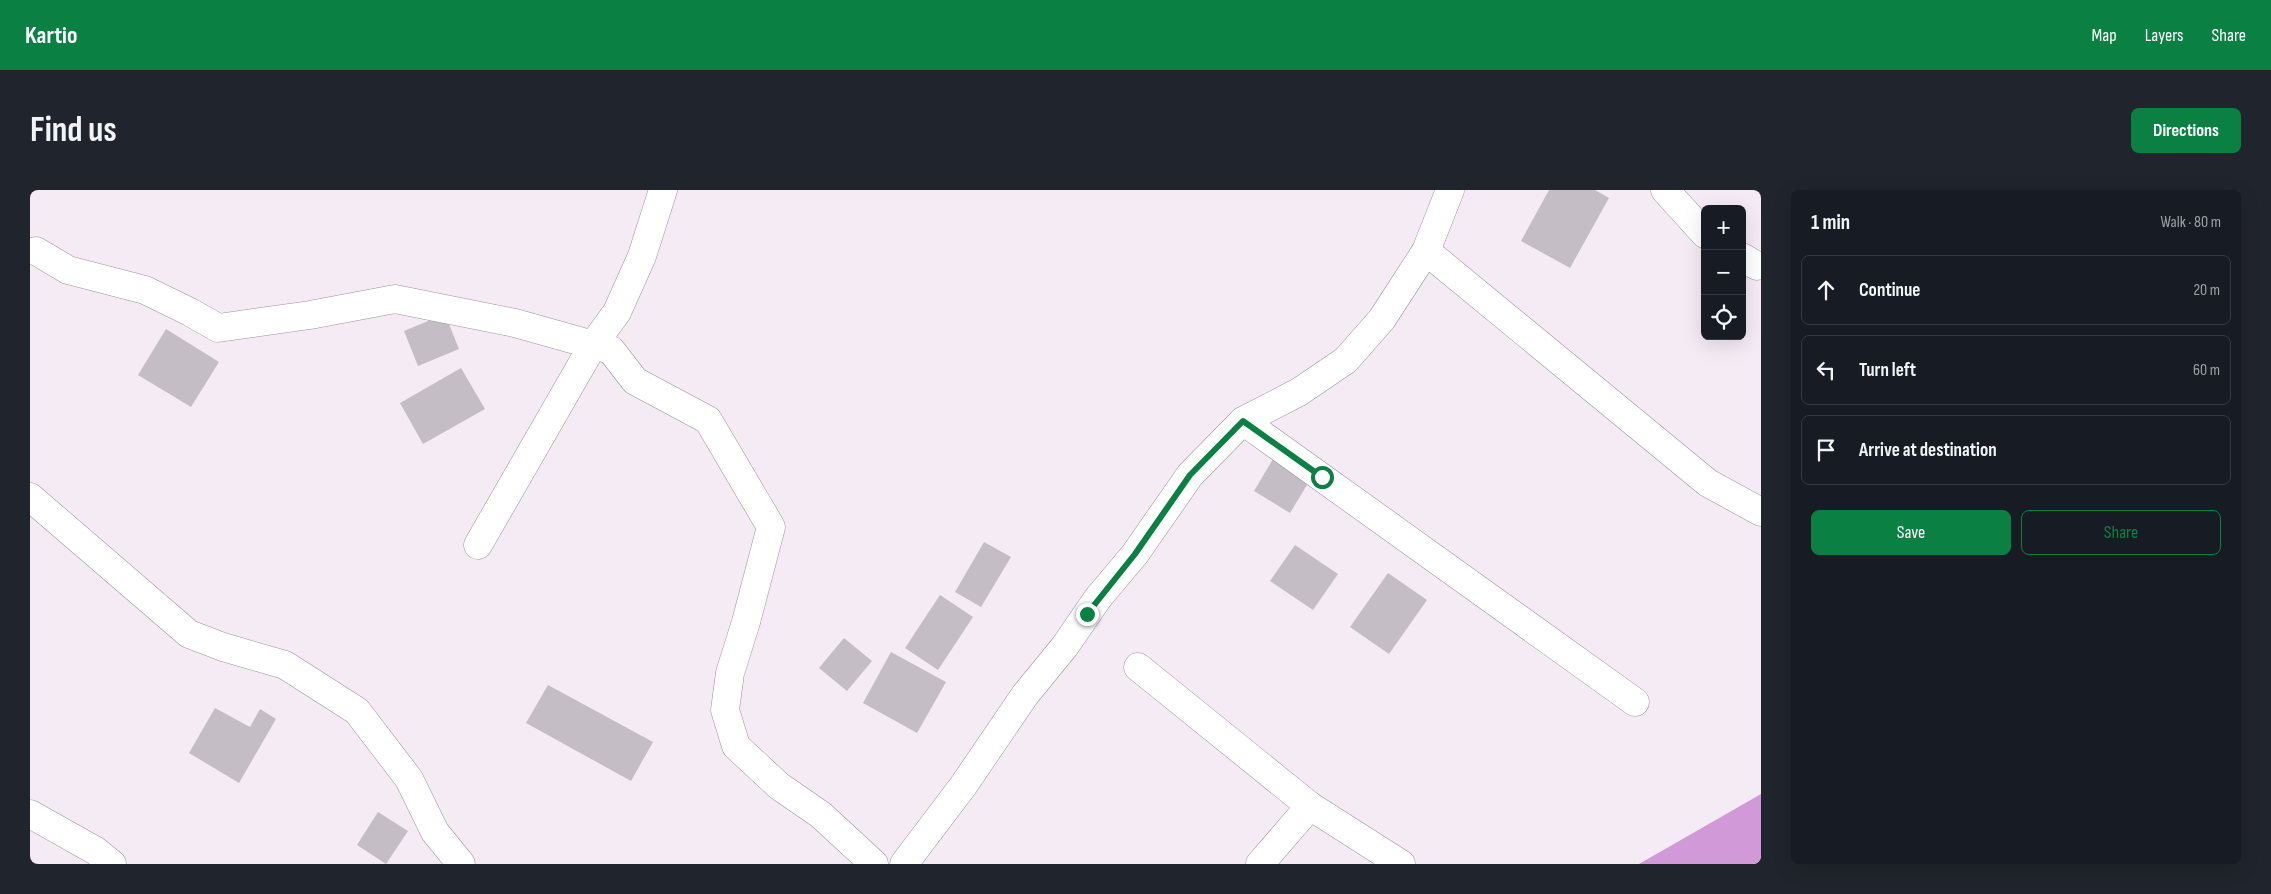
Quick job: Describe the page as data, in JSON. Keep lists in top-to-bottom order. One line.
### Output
{"page":{"header":"Kartio","nav":["Map","Layers","Share"],"buttons":["Directions",["Save","Share"]],"title":"Find us","heading":["1 min","Walk · 80 m"],"map_buttons":["+","−"],"list":[["Continue","20 m"],["Turn left","60 m"],"Arrive at destination"]}}
